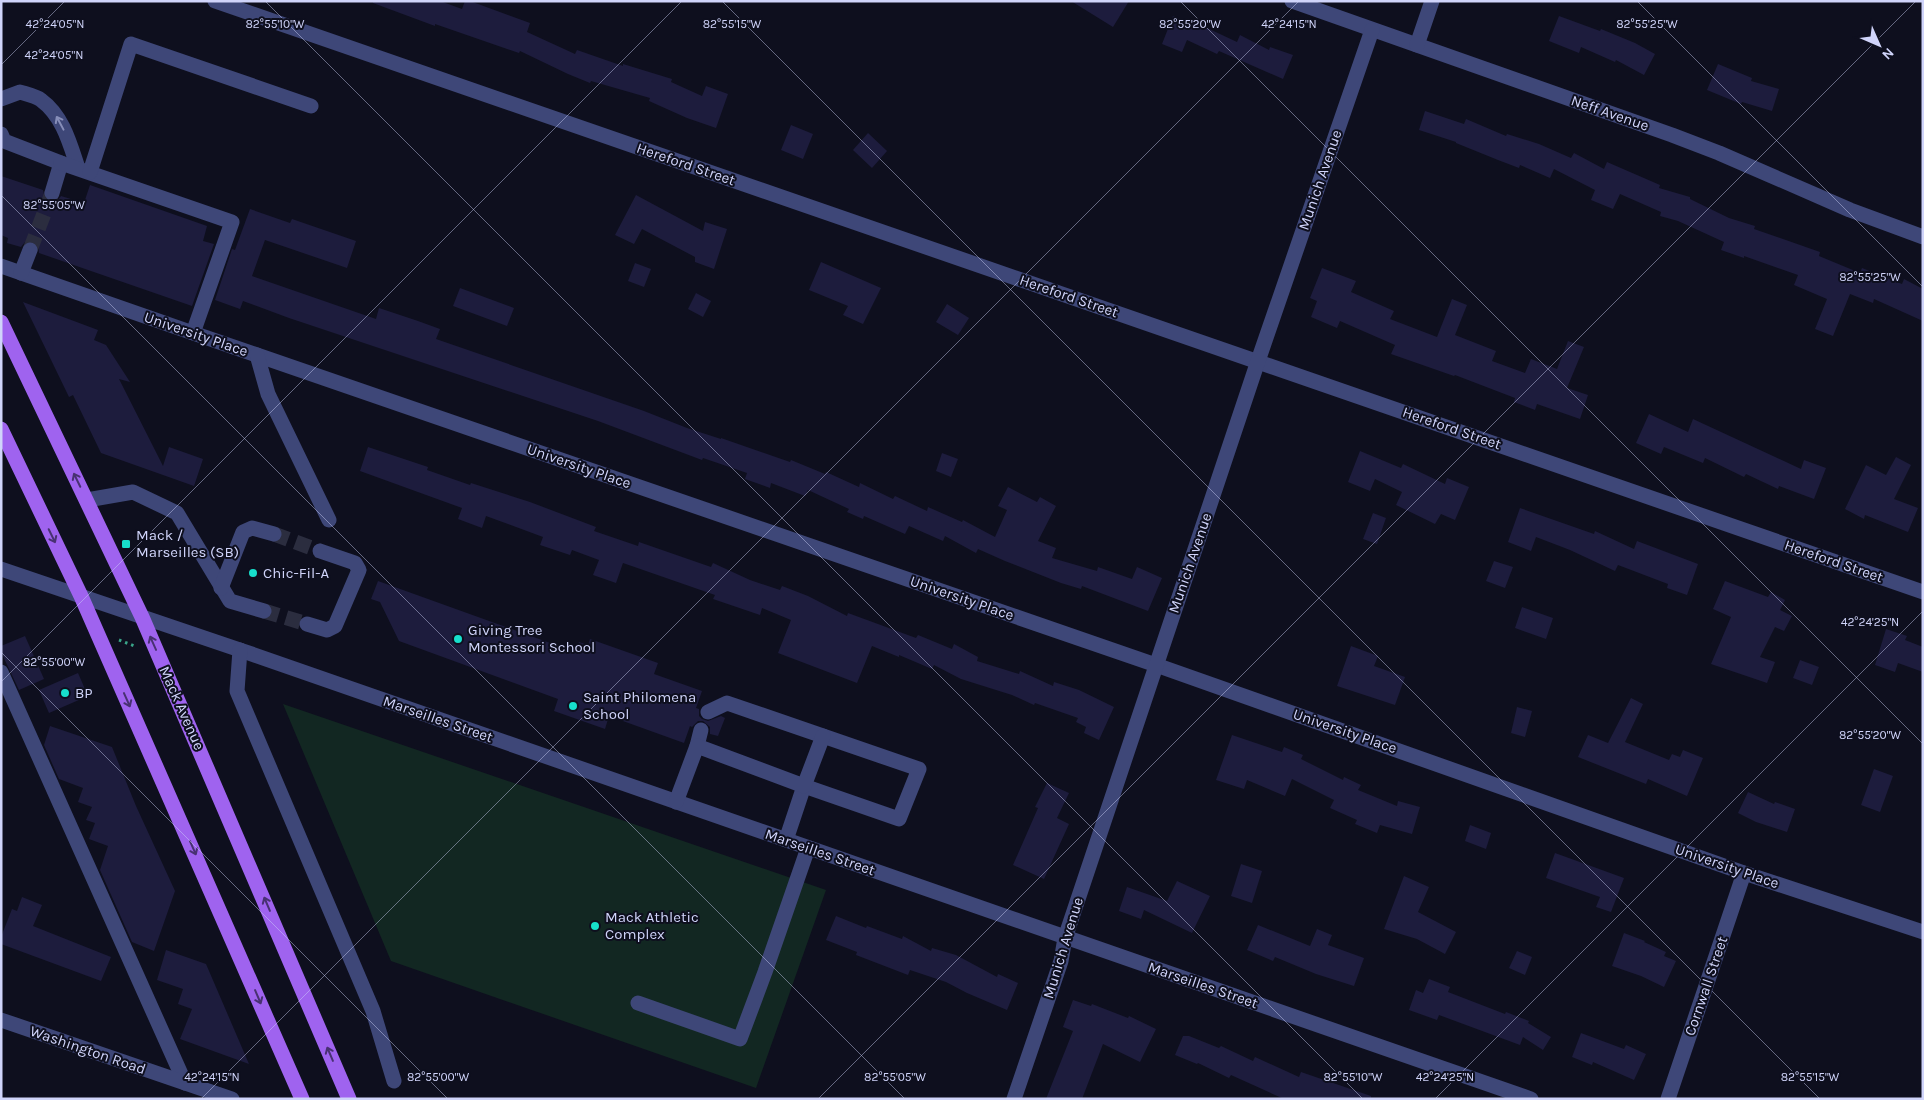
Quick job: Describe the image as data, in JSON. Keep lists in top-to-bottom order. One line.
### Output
{"streets":{"main road":["Mack Avenue"],"street":["Neff Avenue","Hereford Street","Munich Avenue","University Place","Marseilles Street","Cornwall Street","Washington Road"]},"crossings":[["Neff Avenue","Munich Avenue"],["Hereford Street","Munich Avenue"],["Munich Avenue","University Place"],["Munich Avenue","Marseilles Street"],["University Place","Cornwall Street"],["Mack Avenue","Marseilles Street"]],"places":{"transit":["Mack / Marseilles (SB)"],"other":["Chic-Fil-A","Giving Tree Montessori School","BP","Saint Philomena School","Mack Athletic Complex"]},"north":"bottom right","coordinates":["42°24'05\"N","82°55'10\"W","82°55'15\"W","82°55'20\"W","42°24'15\"N","82°55'25\"W","82°55'05\"W","42°24'25\"N","82°55'00\"W"]}
